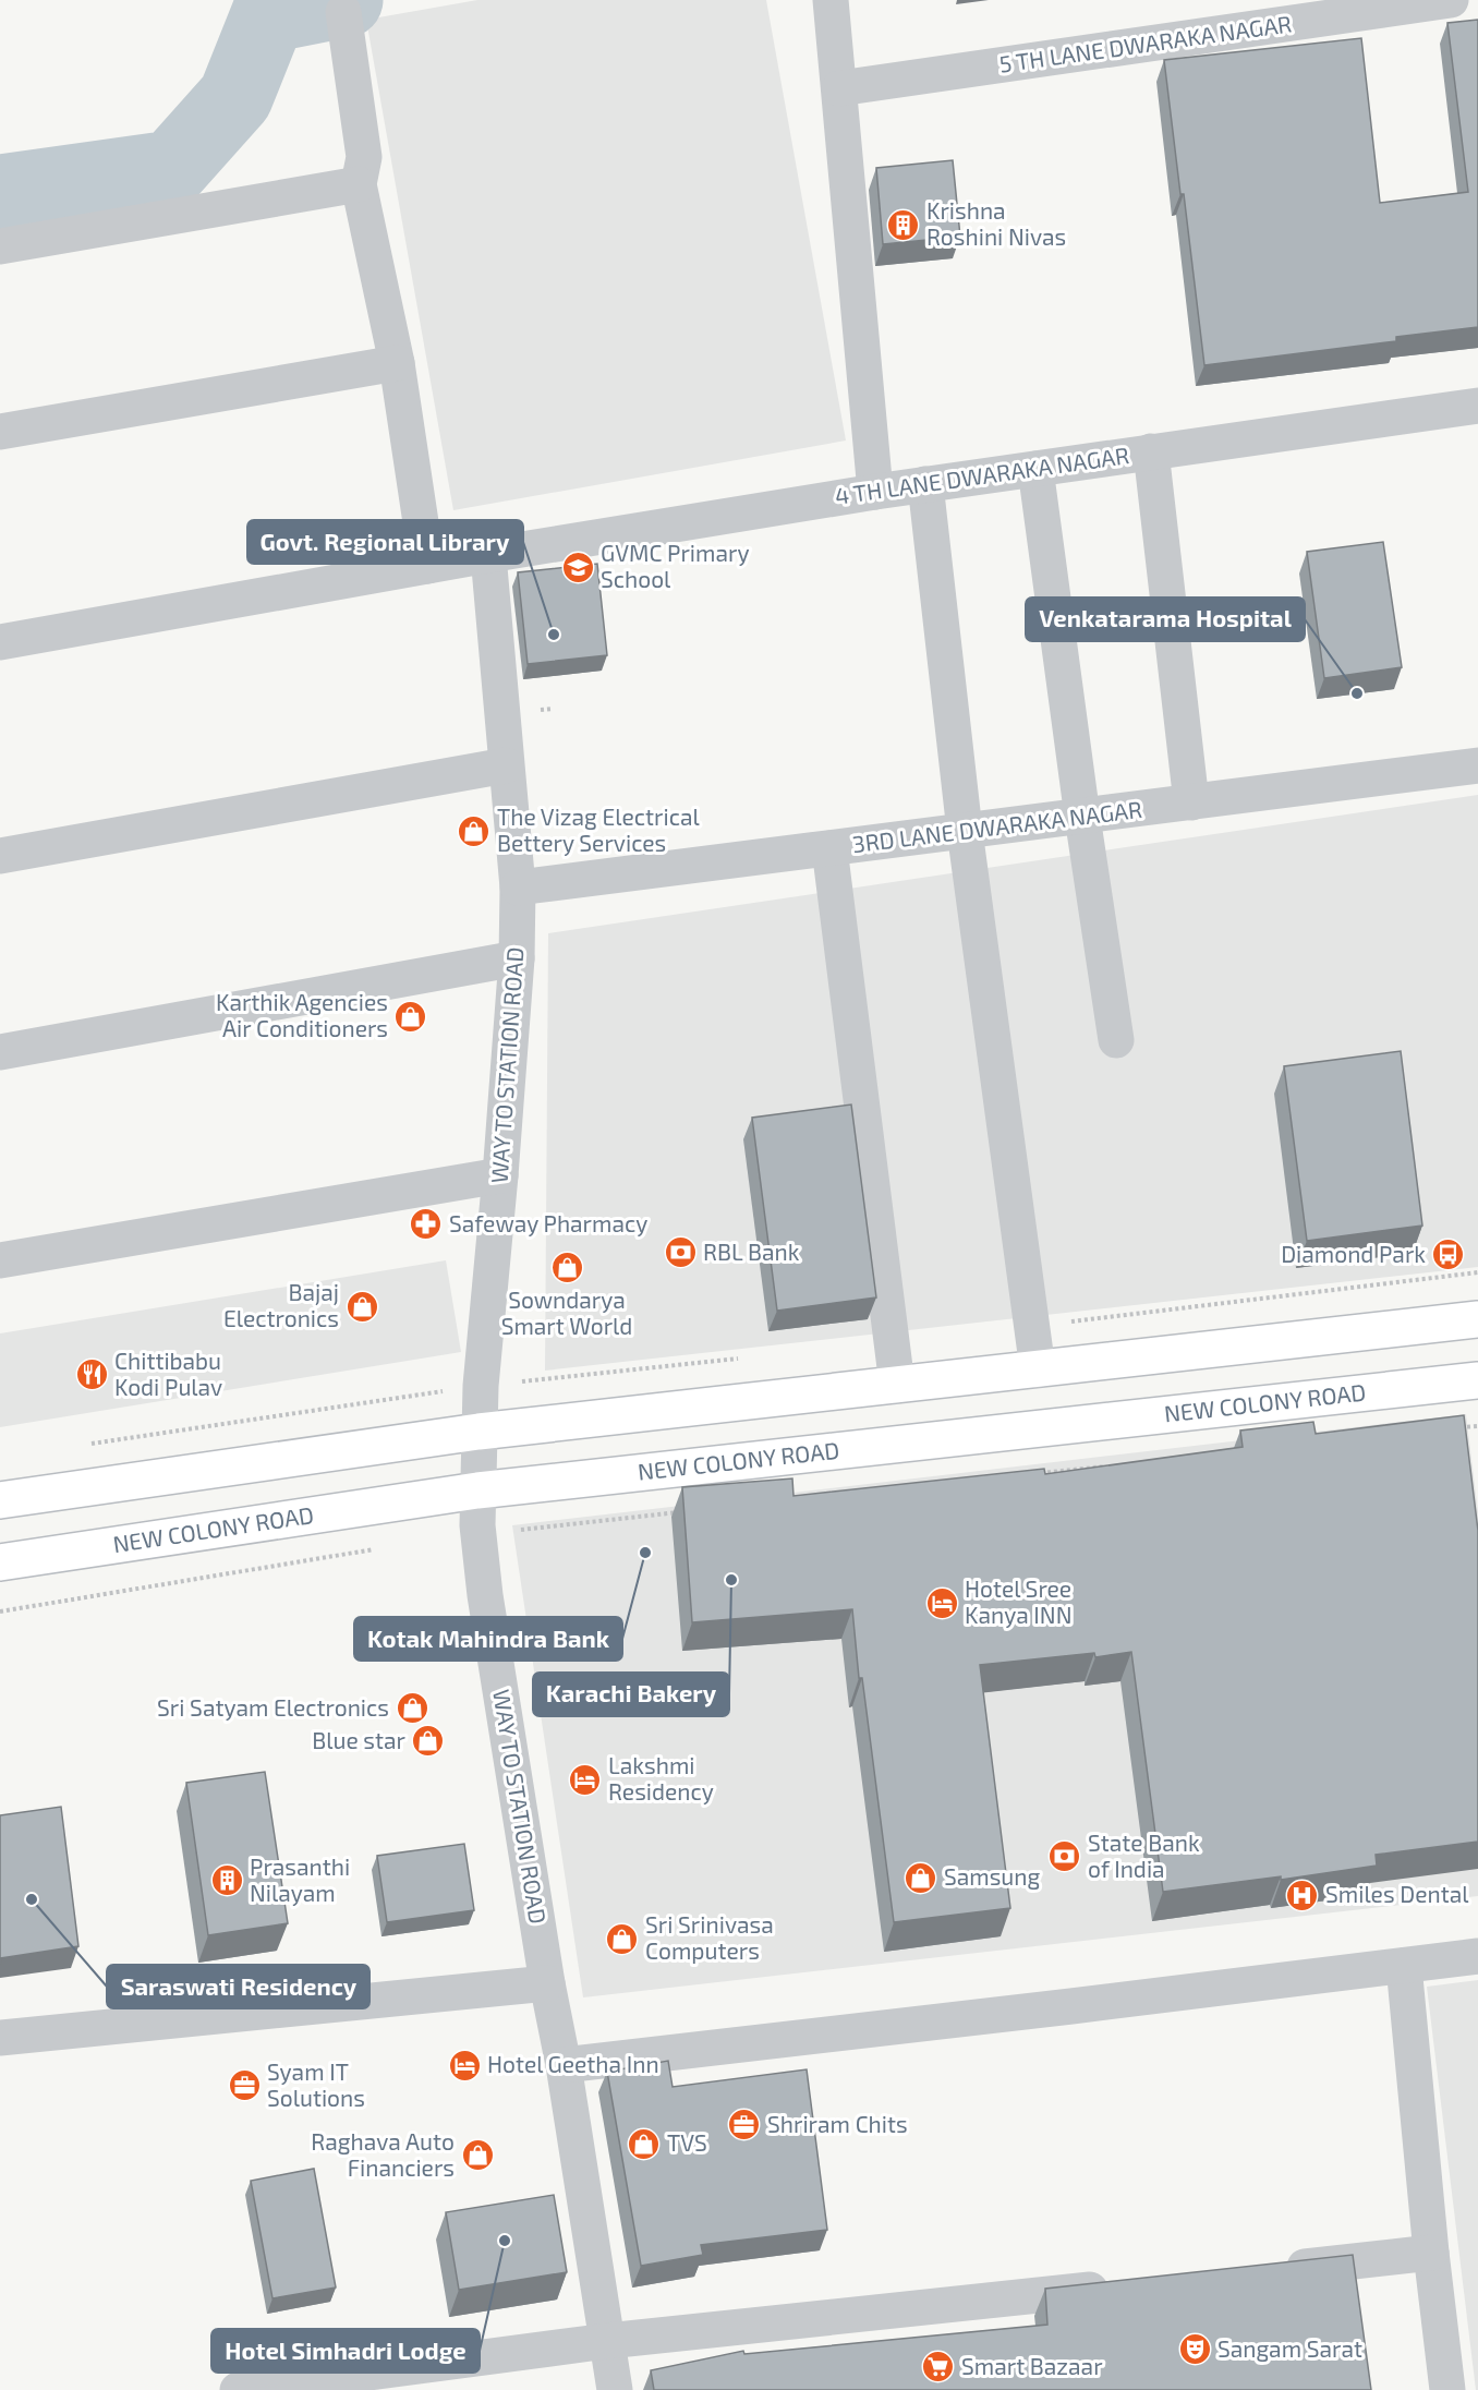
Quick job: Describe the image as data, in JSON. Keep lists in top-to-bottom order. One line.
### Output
{"streets":{"main road":["NEW COLONY ROAD"],"street":["5 TH LANE DWARAKA NAGAR","4 TH LANE DWARAKA NAGAR","3RD LANE DWARAKA NAGAR","WAY TO STATION ROAD"]},"crossings":[["4 TH LANE DWARAKA NAGAR","WAY TO STATION ROAD"],["3RD LANE DWARAKA NAGAR","WAY TO STATION ROAD"],["WAY TO STATION ROAD","NEW COLONY ROAD"]],"places":{"building":["Krishna Roshini Nivas","Prasanthi Nilayam"],"school or university":["GVMC Primary School"],"other":["Govt. Regional Library","Venkatarama Hospital","Kotak Mahindra Bank","Karachi Bakery","Saraswati Residency","Hotel Simhadri Lodge"],"shop":["The Vizag Electrical Bettery Services","Karthik Agencies Air Conditioners","Sowndarya Smart World","Bajaj Electronics","Sri Satyam Electronics","Blue star","Samsung","Sri Srinivasa Computers","TVS","Raghava Auto Financiers"],"pharmacy":["Safeway Pharmacy"],"bank":["RBL Bank","State Bank of India"],"bus stop":["Diamond Park"],"restaurant":["Chittibabu Kodi Pulav"],"hotel":["Hotel Sree Kanya INN","Lakshmi Residency","Hotel Geetha Inn"],"hospital":["Smiles Dental"],"office":["Syam IT Solutions","Shriram Chits"],"theatre":["Sangam Sarat"],"supermarket":["Smart Bazaar"]}}
